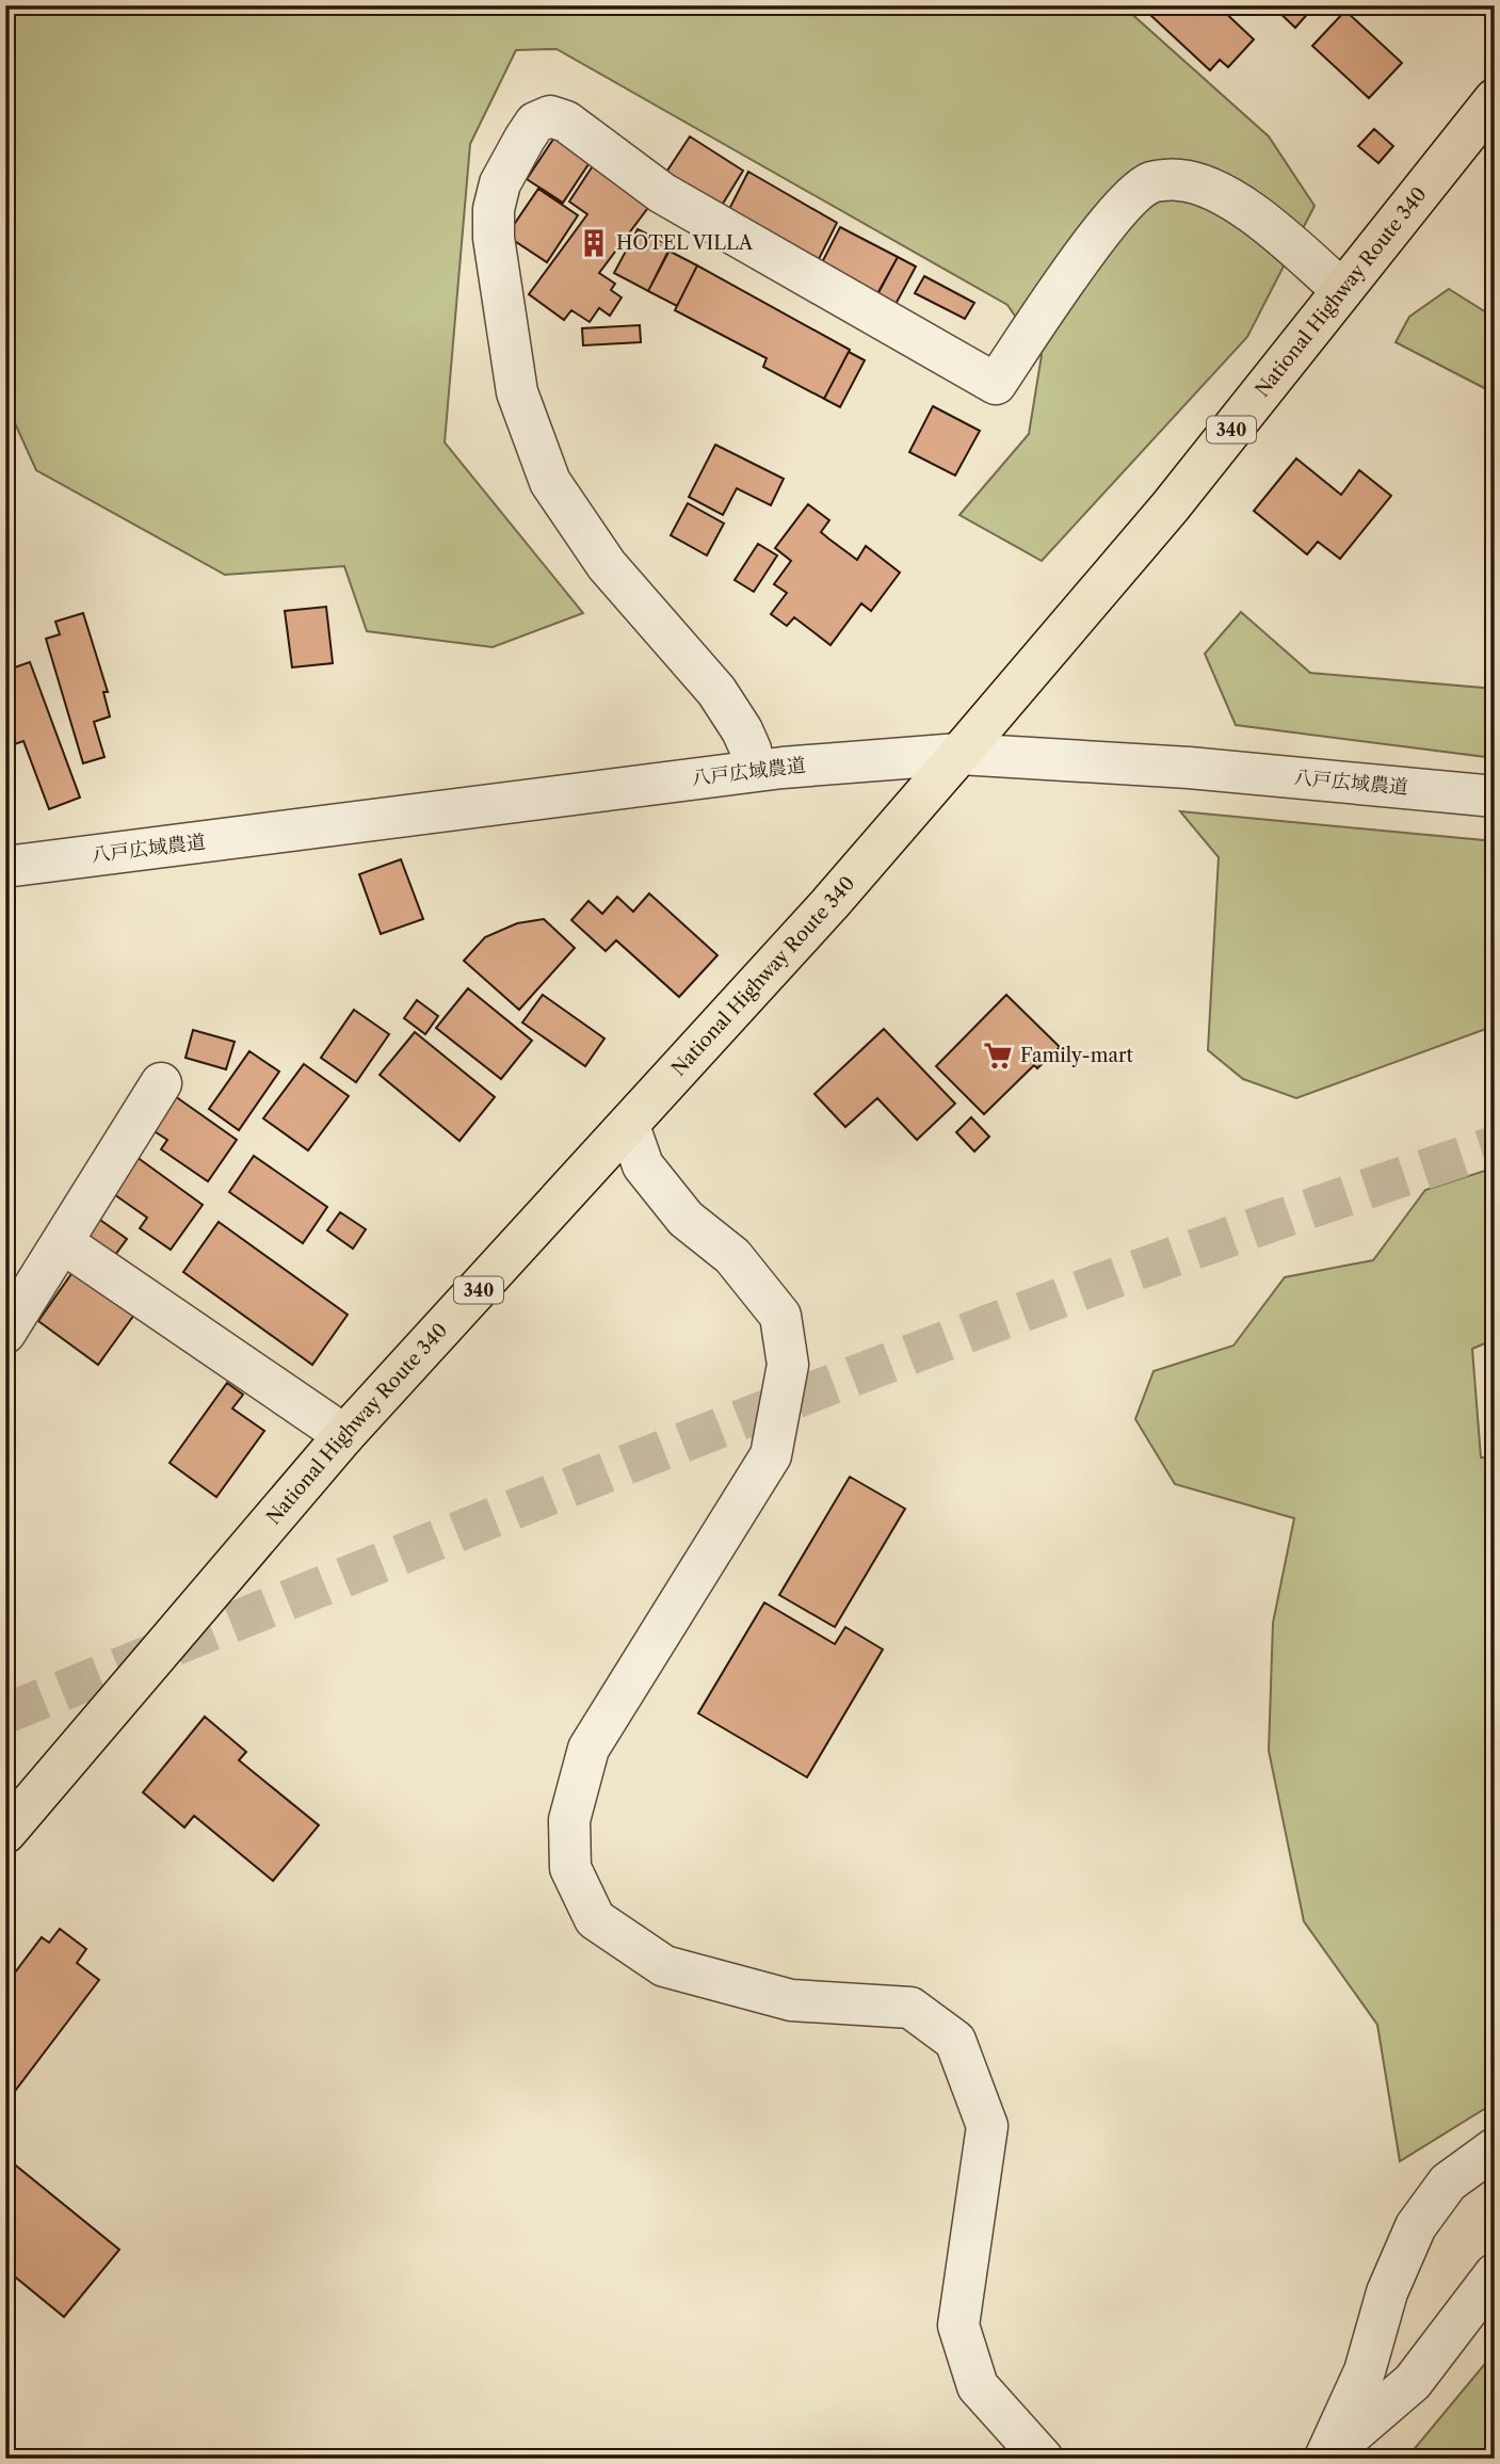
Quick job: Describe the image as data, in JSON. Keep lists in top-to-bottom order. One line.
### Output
{"streets":{"highway":["National Highway Route 340","340"],"street":["八戸広域農道"]},"crossings":[["National Highway Route 340","八戸広域農道"]],"places":{"building":["HOTEL VILLA"],"supermarket":["Family-mart"]}}
